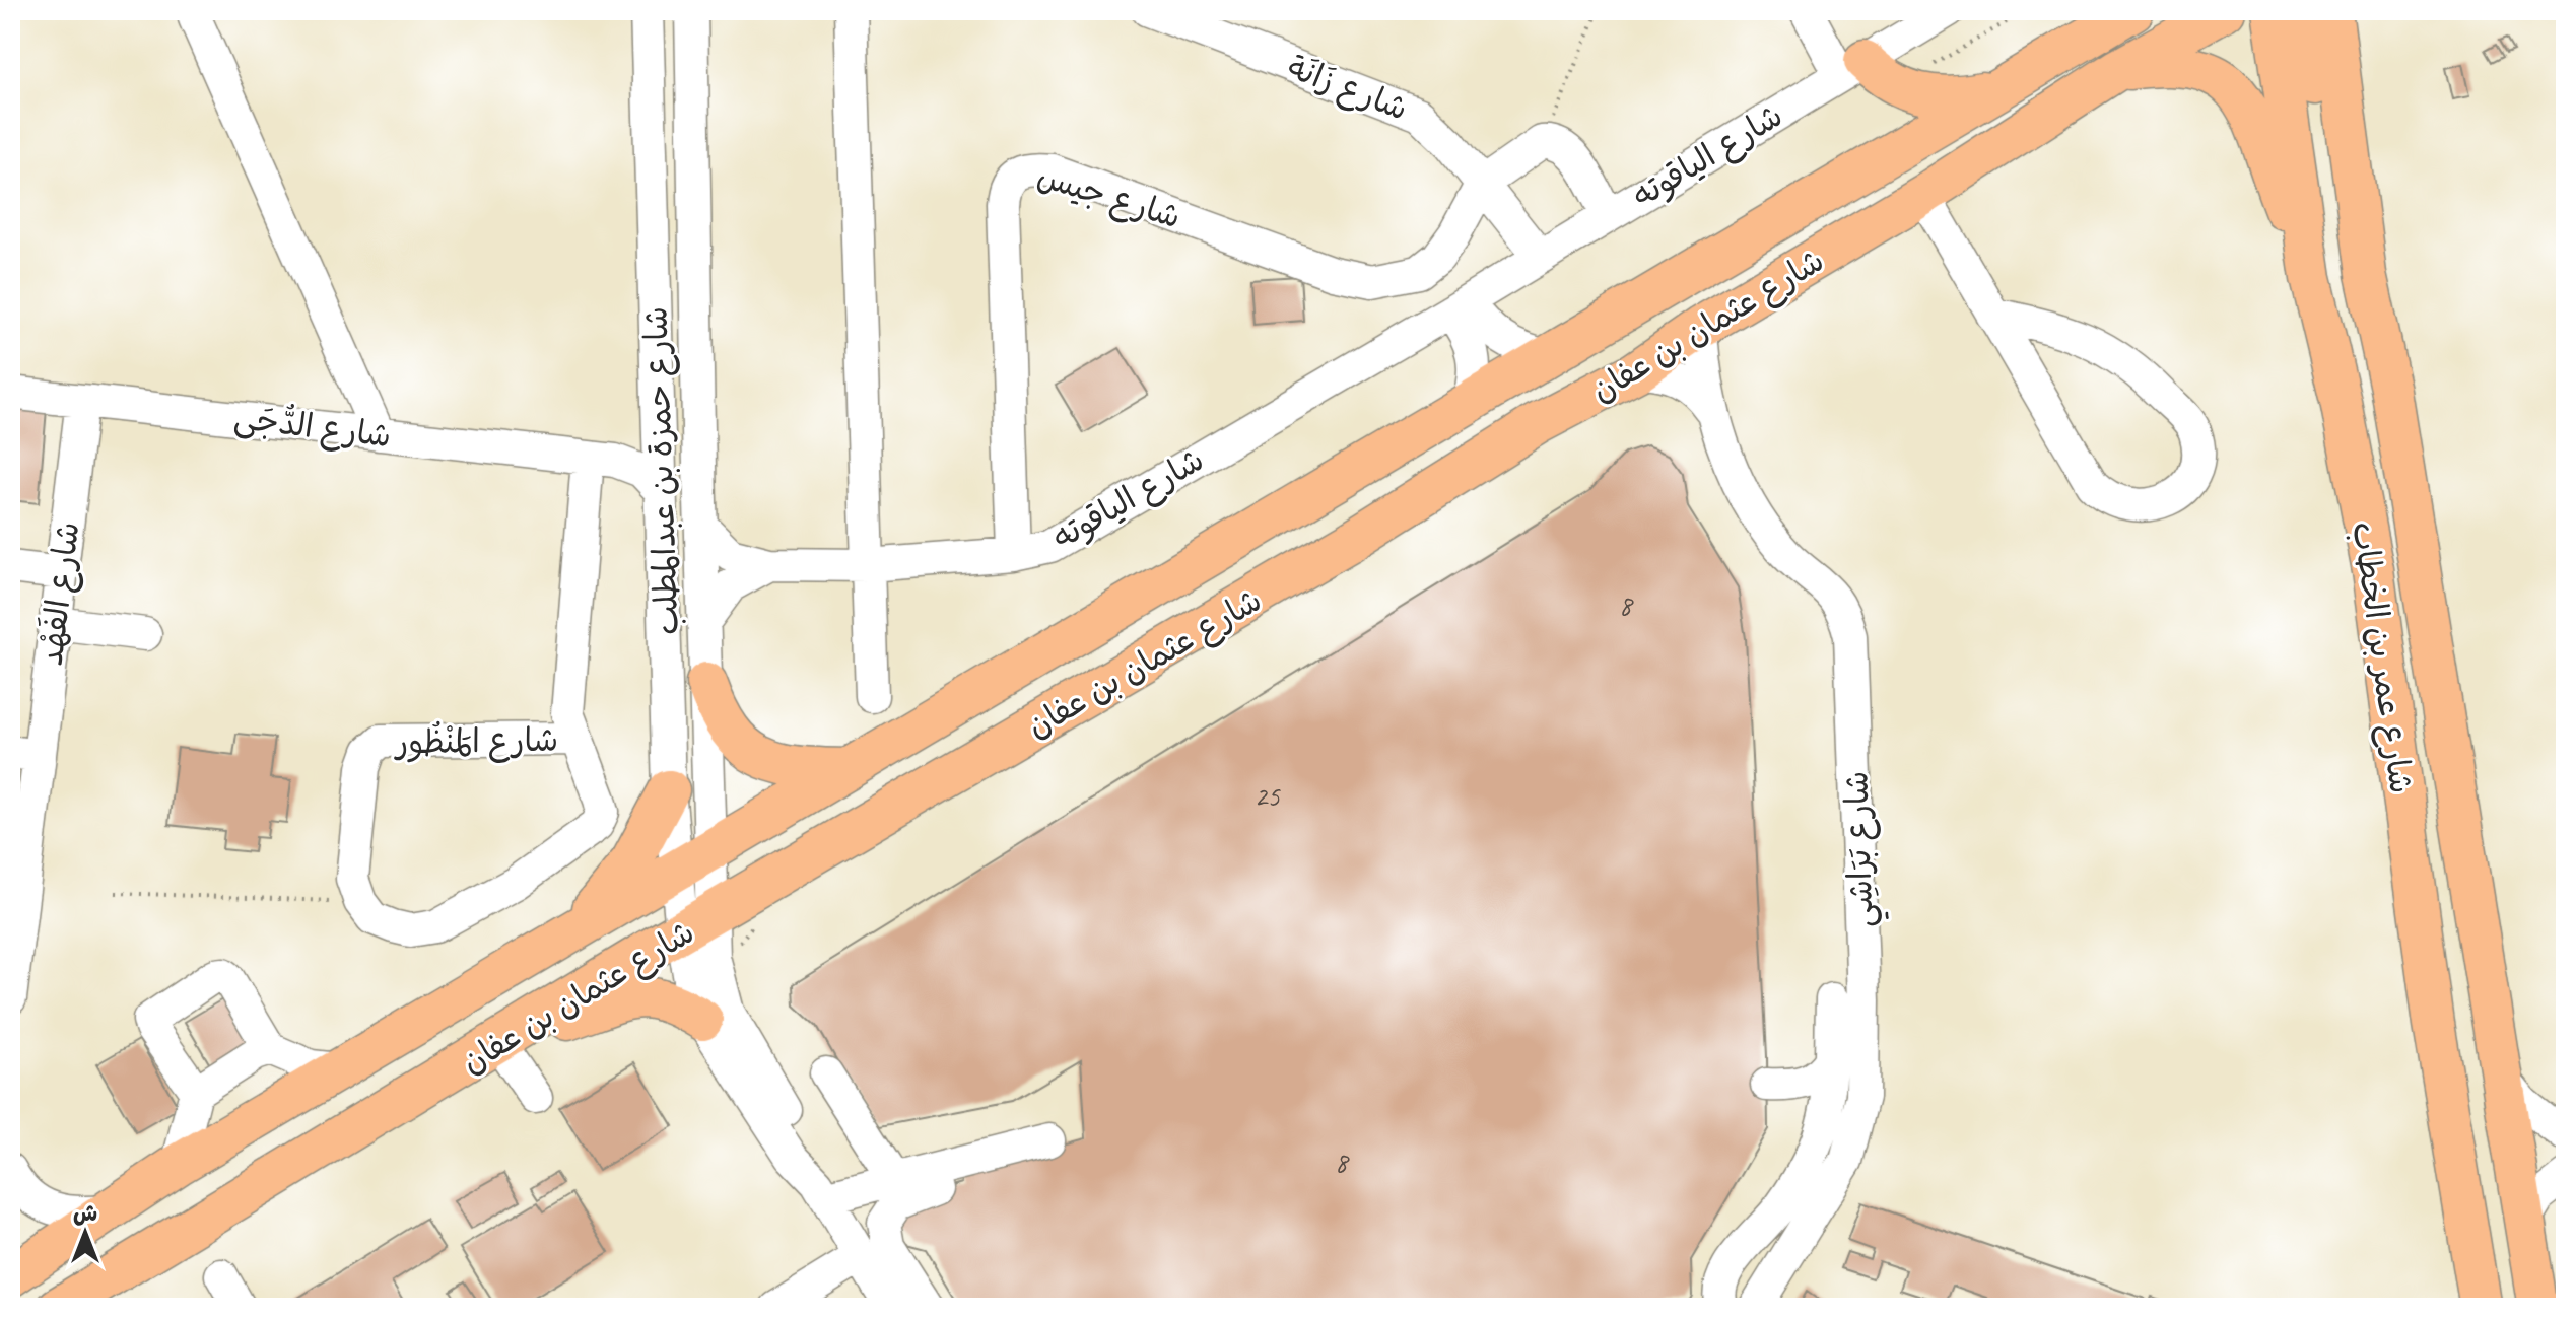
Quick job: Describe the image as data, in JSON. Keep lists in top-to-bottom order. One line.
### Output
{"streets":{"main road":["شارع عثمان بن عفان","شارع عمر بن الخطاب"],"street":["شارع زَانَة","شارع الياقوته","شارع جيس","شارع الدُّجَى","شارع حمزة بن عبدالمطلب","شارع الفَهْد","شارع المَنْظُور","شارع بَرَاشِي"]},"crossings":[["شارع زَانَة","شارع الياقوته"],["شارع زَانَة","شارع جيس"],["شارع الياقوته","شارع جيس"],["شارع الياقوته","شارع حمزة بن عبدالمطلب"],["شارع عثمان بن عفان","شارع حمزة بن عبدالمطلب"],["شارع عثمان بن عفان","شارع بَرَاشِي"],["شارع الدُّجَى","شارع حمزة بن عبدالمطلب"],["شارع الدُّجَى","شارع الفَهْد"],["شارع الدُّجَى","شارع المَنْظُور"]],"house_numbers":["8","25","8"],"north":"top"}
